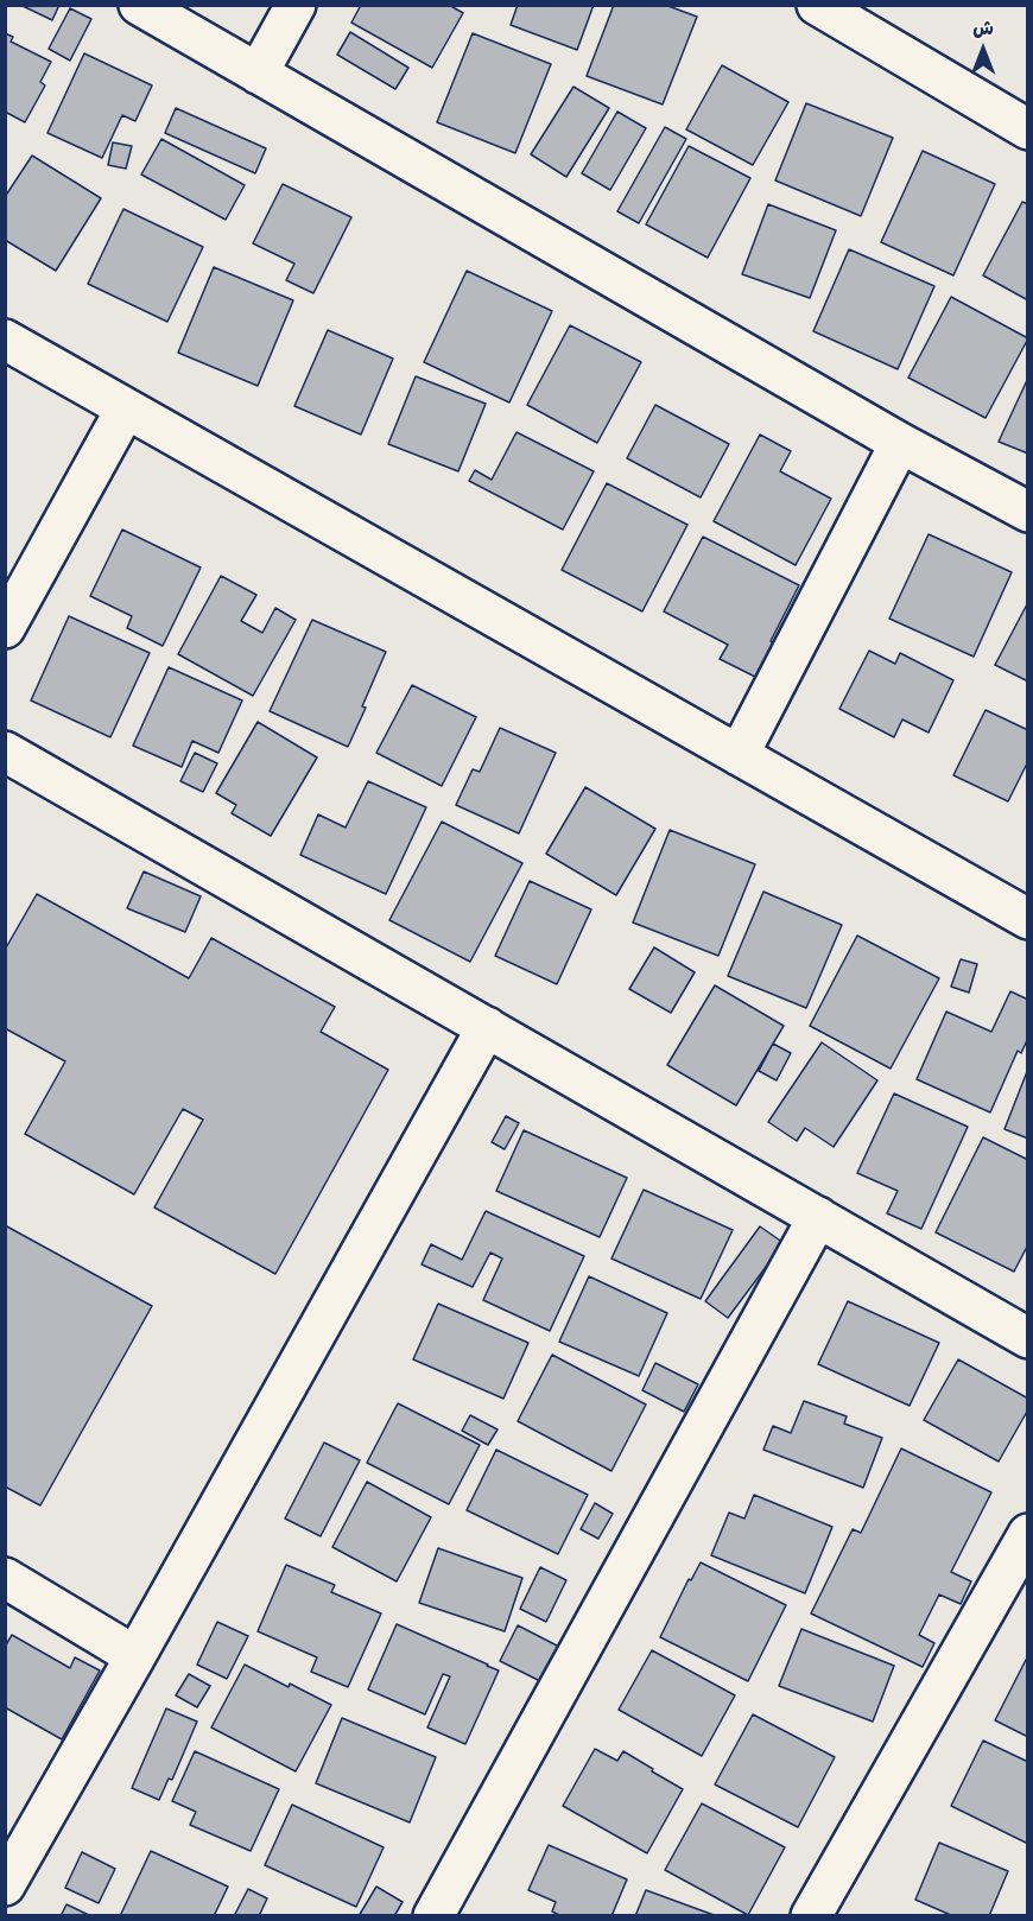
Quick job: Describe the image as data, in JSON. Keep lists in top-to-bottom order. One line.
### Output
{"north":"top"}
